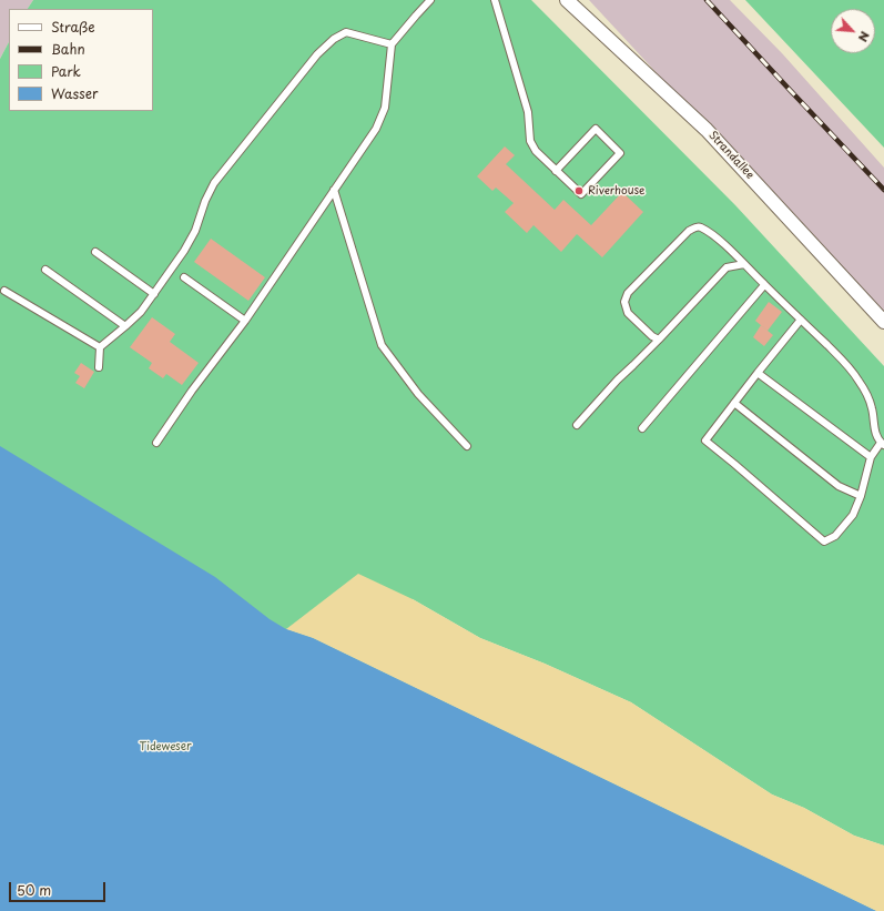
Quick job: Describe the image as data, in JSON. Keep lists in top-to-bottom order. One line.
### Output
{"streets":{"street":["Strandallee"]},"parks":["Tideweser"],"places":["Riverhouse"],"legend":["Straße","Bahn","Park","Wasser"],"scale_bar":"50 m","north":"bottom right"}
